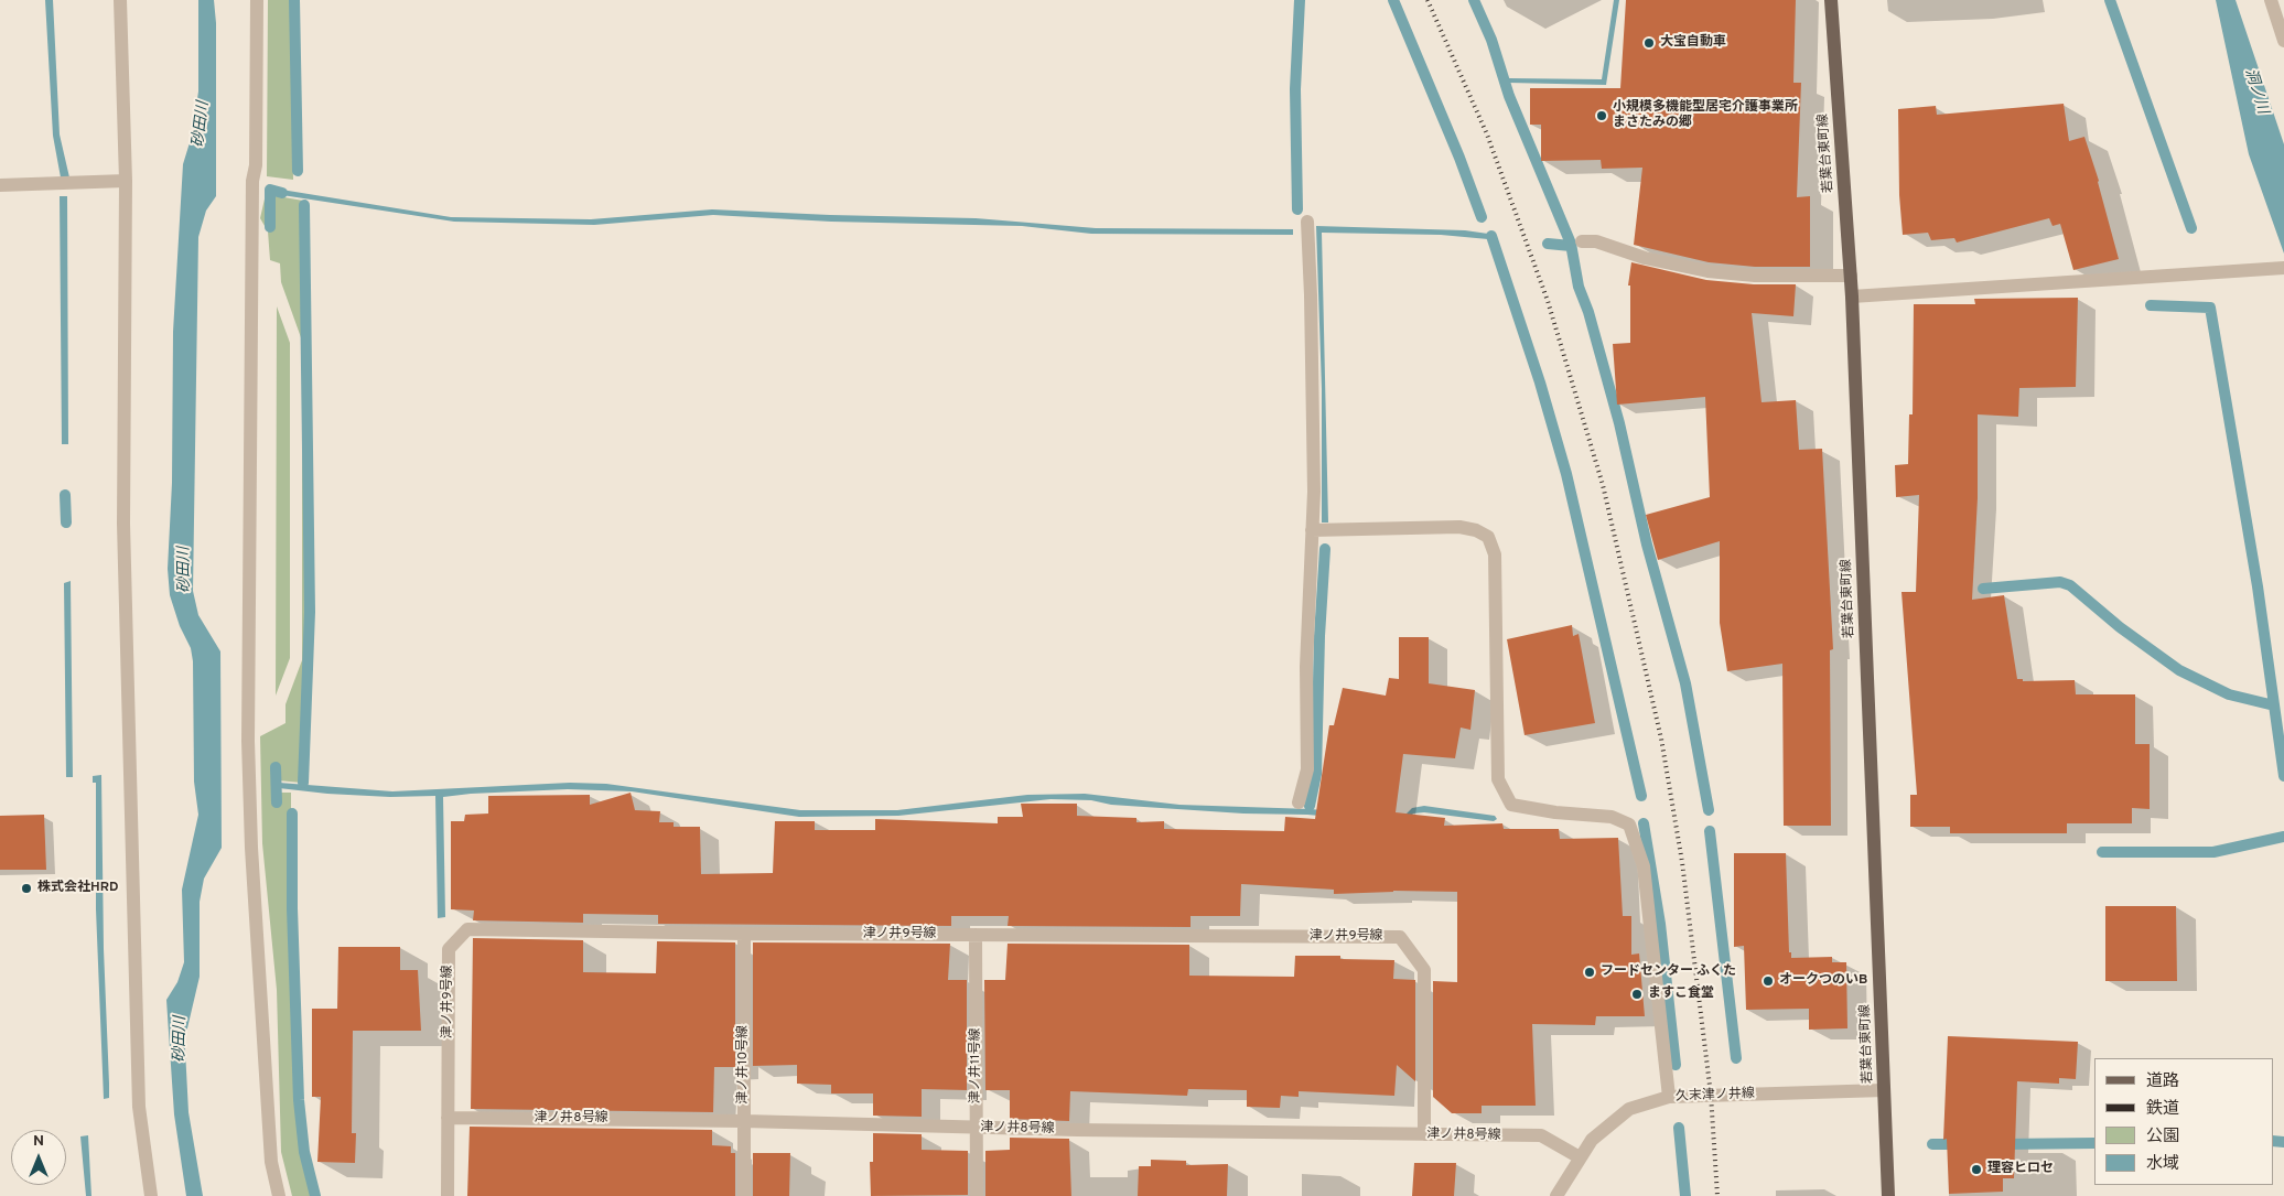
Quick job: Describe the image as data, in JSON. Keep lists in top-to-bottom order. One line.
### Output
{"streets":{"main road":["若葉台東町線"],"street":["津ノ井9号線","津ノ井10号線","津ノ井11号線","久末津ノ井線","津ノ井8号線"]},"crossings":[["若葉台東町線","久末津ノ井線"],["津ノ井9号線","津ノ井10号線"],["津ノ井9号線","津ノ井11号線"],["津ノ井9号線","津ノ井8号線"],["津ノ井10号線","津ノ井8号線"],["津ノ井11号線","津ノ井8号線"],["久末津ノ井線","津ノ井8号線"]],"water":["洞ノ川","砂田川"],"places":["大宝自動車","小規模多機能型居宅介護事業所 まさたみの郷","株式会社HRD","フードセンター ふくた","オークつのいB","ますこ食堂","理容ヒロセ"],"legend":["道路","鉄道","公園","水域"],"north":"top"}
